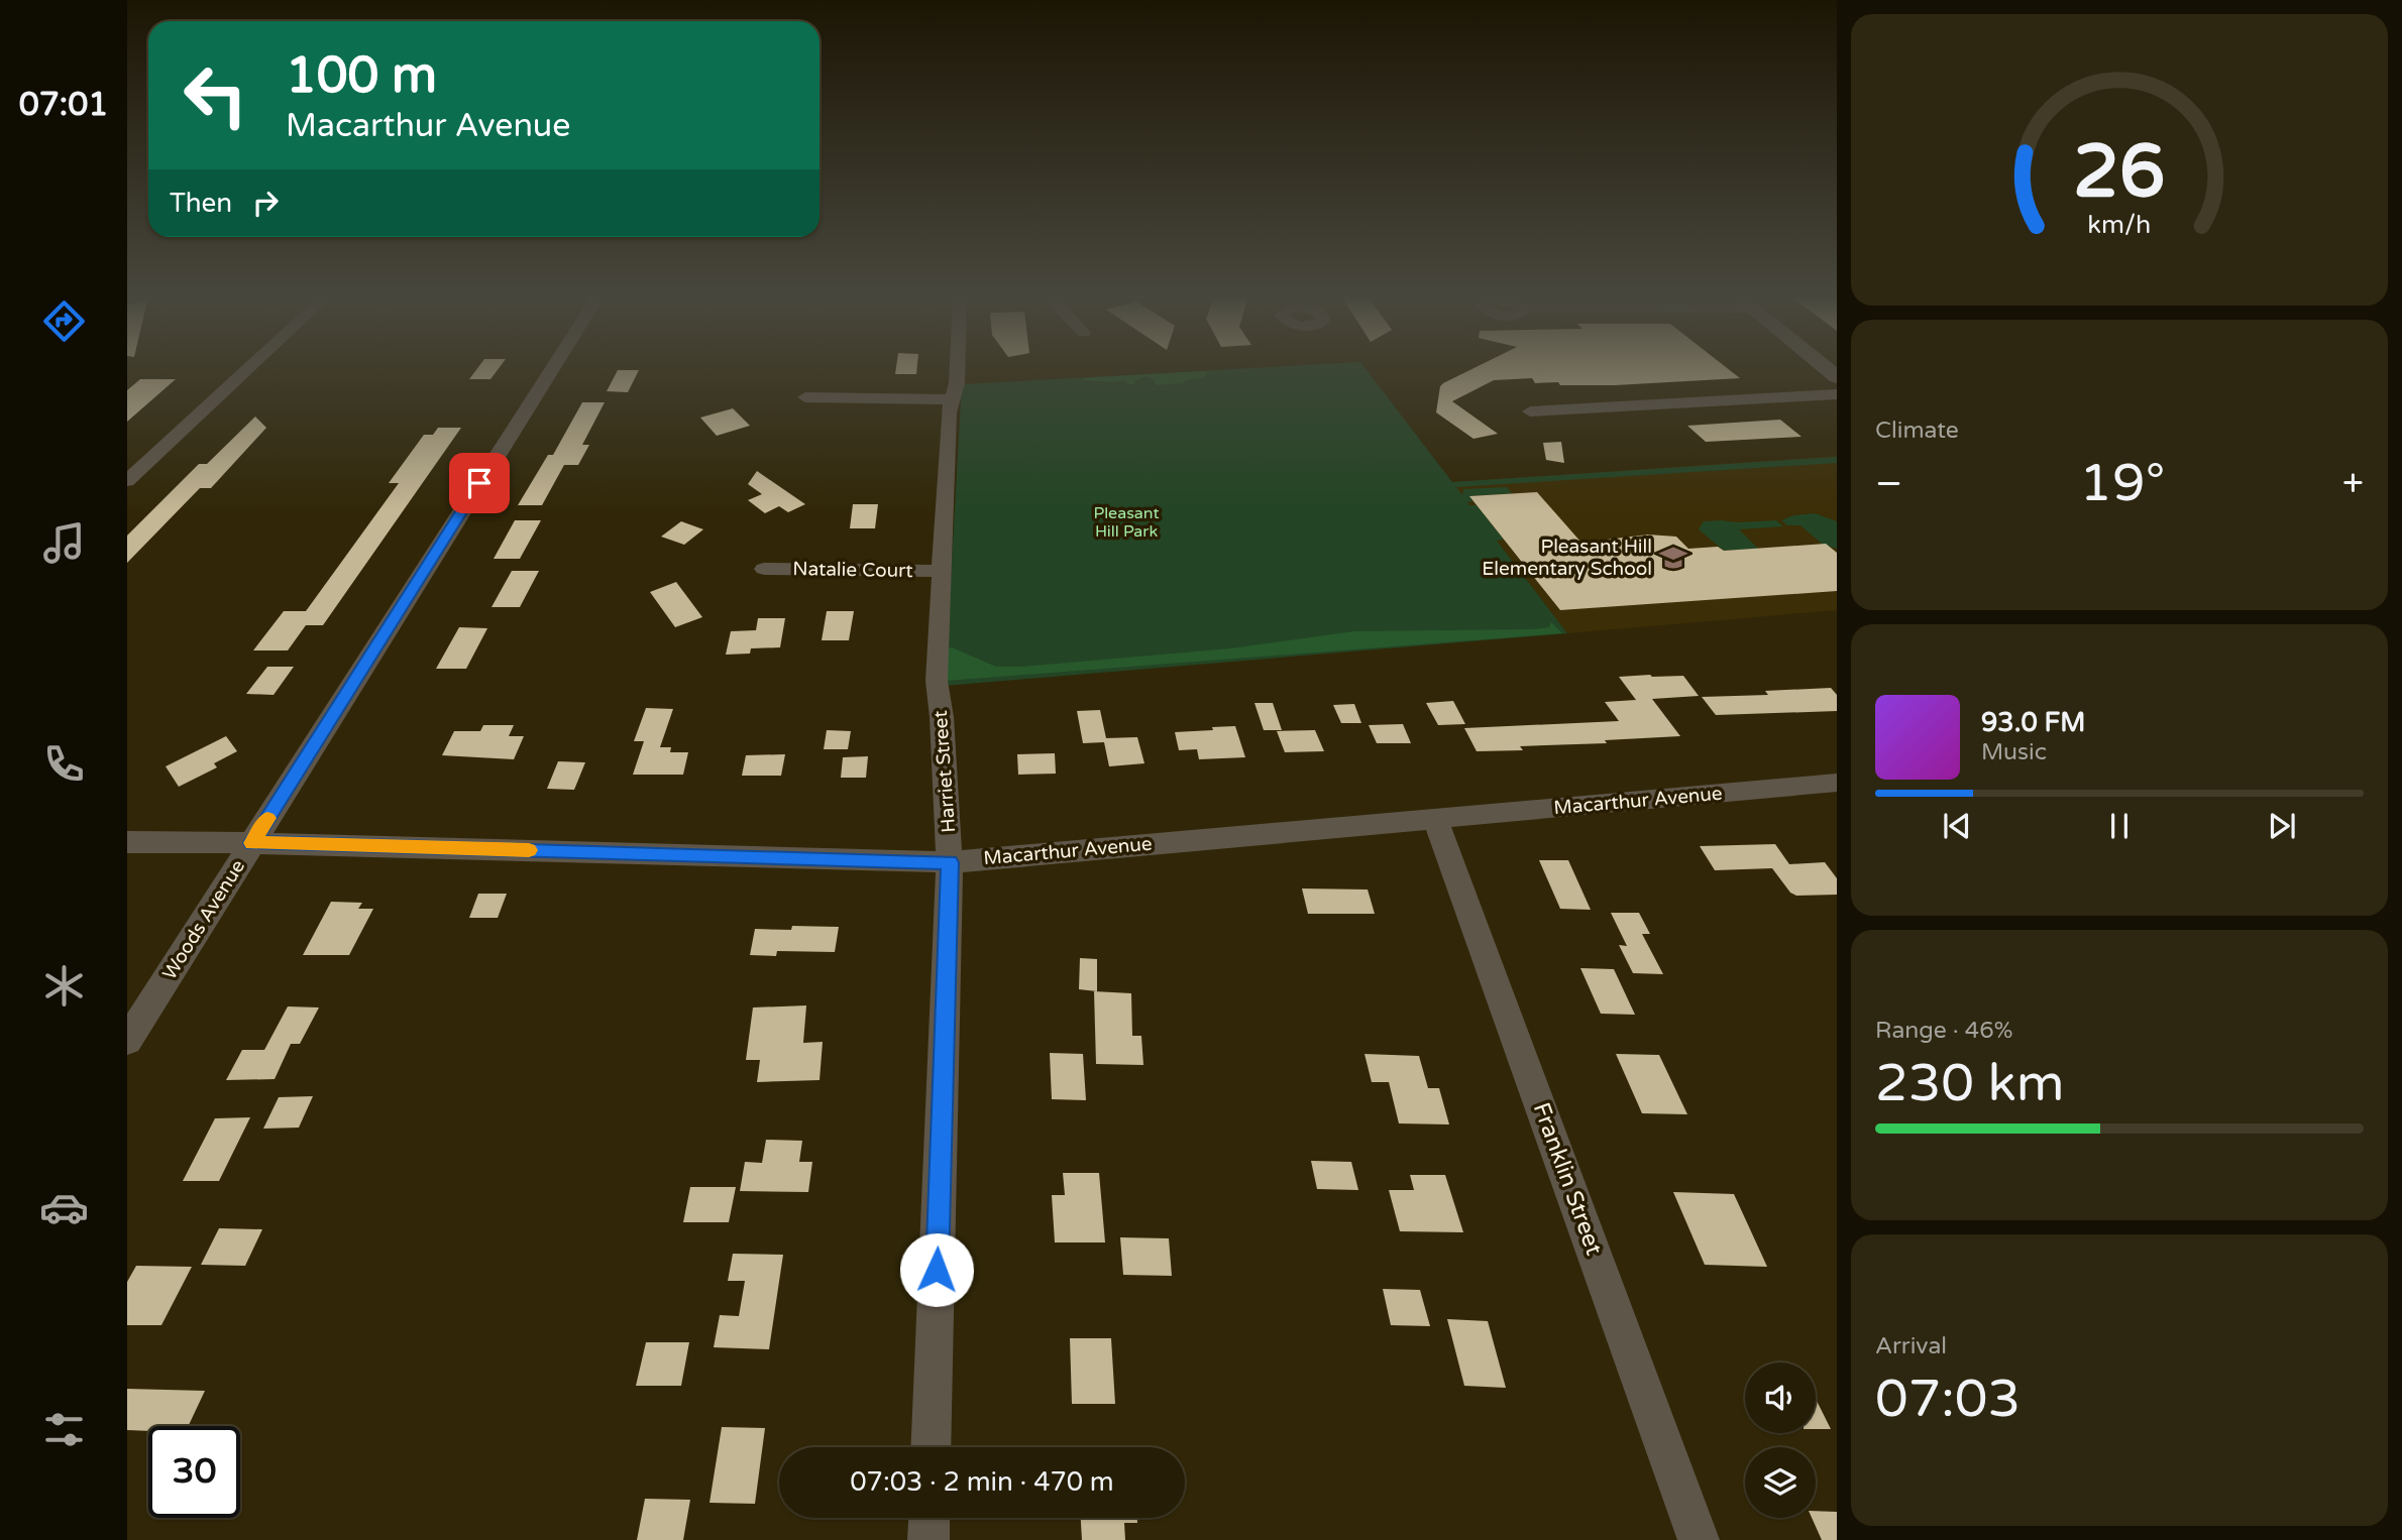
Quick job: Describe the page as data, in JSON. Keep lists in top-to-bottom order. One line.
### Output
{"streets":{"street":["Natalie Court","Harriet Street","Macarthur Avenue","Woods Avenue","Franklin Street"]},"crossings":[["Natalie Court","Harriet Street"],["Harriet Street","Macarthur Avenue"],["Macarthur Avenue","Woods Avenue"],["Macarthur Avenue","Franklin Street"]],"parks":["Pleasant Hill Park"],"places":{"school or university":["Pleasant Hill Elementary School"]},"page":{"tabs":"07:01","turn":["100 m","Macarthur Avenue"],"then":"Then","tile":["Climate",["Range · 46%","230 km"],["Arrival","07:03"]],"heat":["−","19°","+"],"song":["93.0 FM","Music"],"limit":"30","trip":"07:03 · 2 min · 470 m","gauge":["26","km/h"]}}
